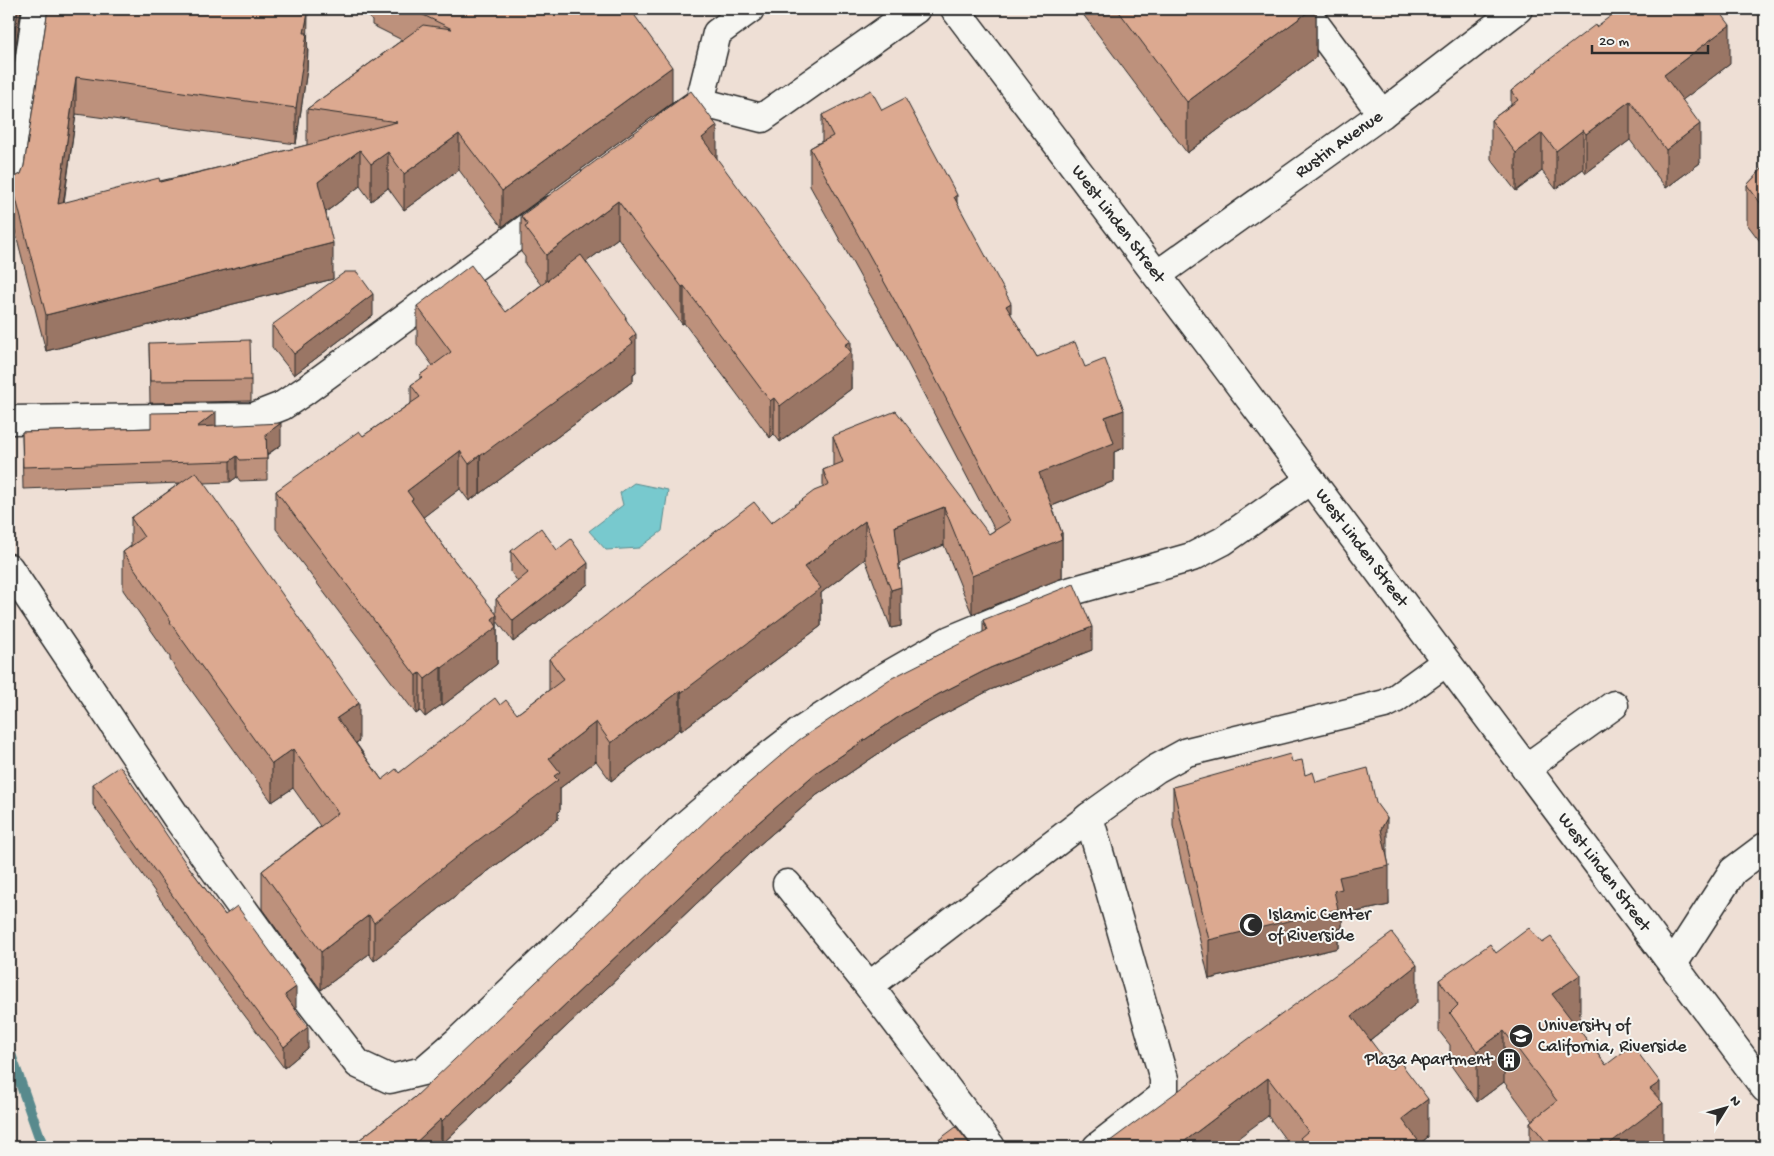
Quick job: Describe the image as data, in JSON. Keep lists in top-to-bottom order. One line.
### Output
{"streets":{"street":["Rustin Avenue","West Linden Street"]},"crossings":[["Rustin Avenue","West Linden Street"]],"places":{"mosque":["Islamic Center of Riverside"],"school or university":["University of California, Riverside"],"building":["Plaza Apartment"]},"scale_bar":"20 m","north":"top right"}
